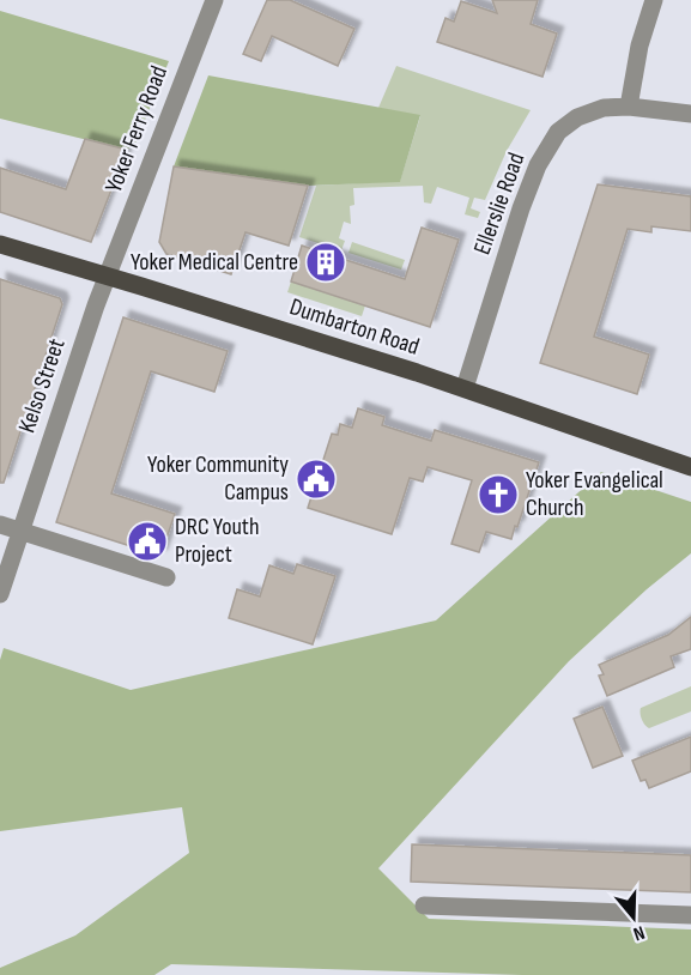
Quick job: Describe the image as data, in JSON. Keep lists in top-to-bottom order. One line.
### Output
{"streets":{"main road":["Dumbarton Road"],"street":["Yoker Ferry Road","Ellerslie Road","Kelso Street"]},"crossings":[["Yoker Ferry Road","Dumbarton Road"],["Yoker Ferry Road","Kelso Street"],["Ellerslie Road","Dumbarton Road"],["Dumbarton Road","Kelso Street"]],"places":{"building":["Yoker Medical Centre"],"public building":["Yoker Community Campus","DRC Youth Project"],"church":["Yoker Evangelical Church"]},"north":"bottom"}
